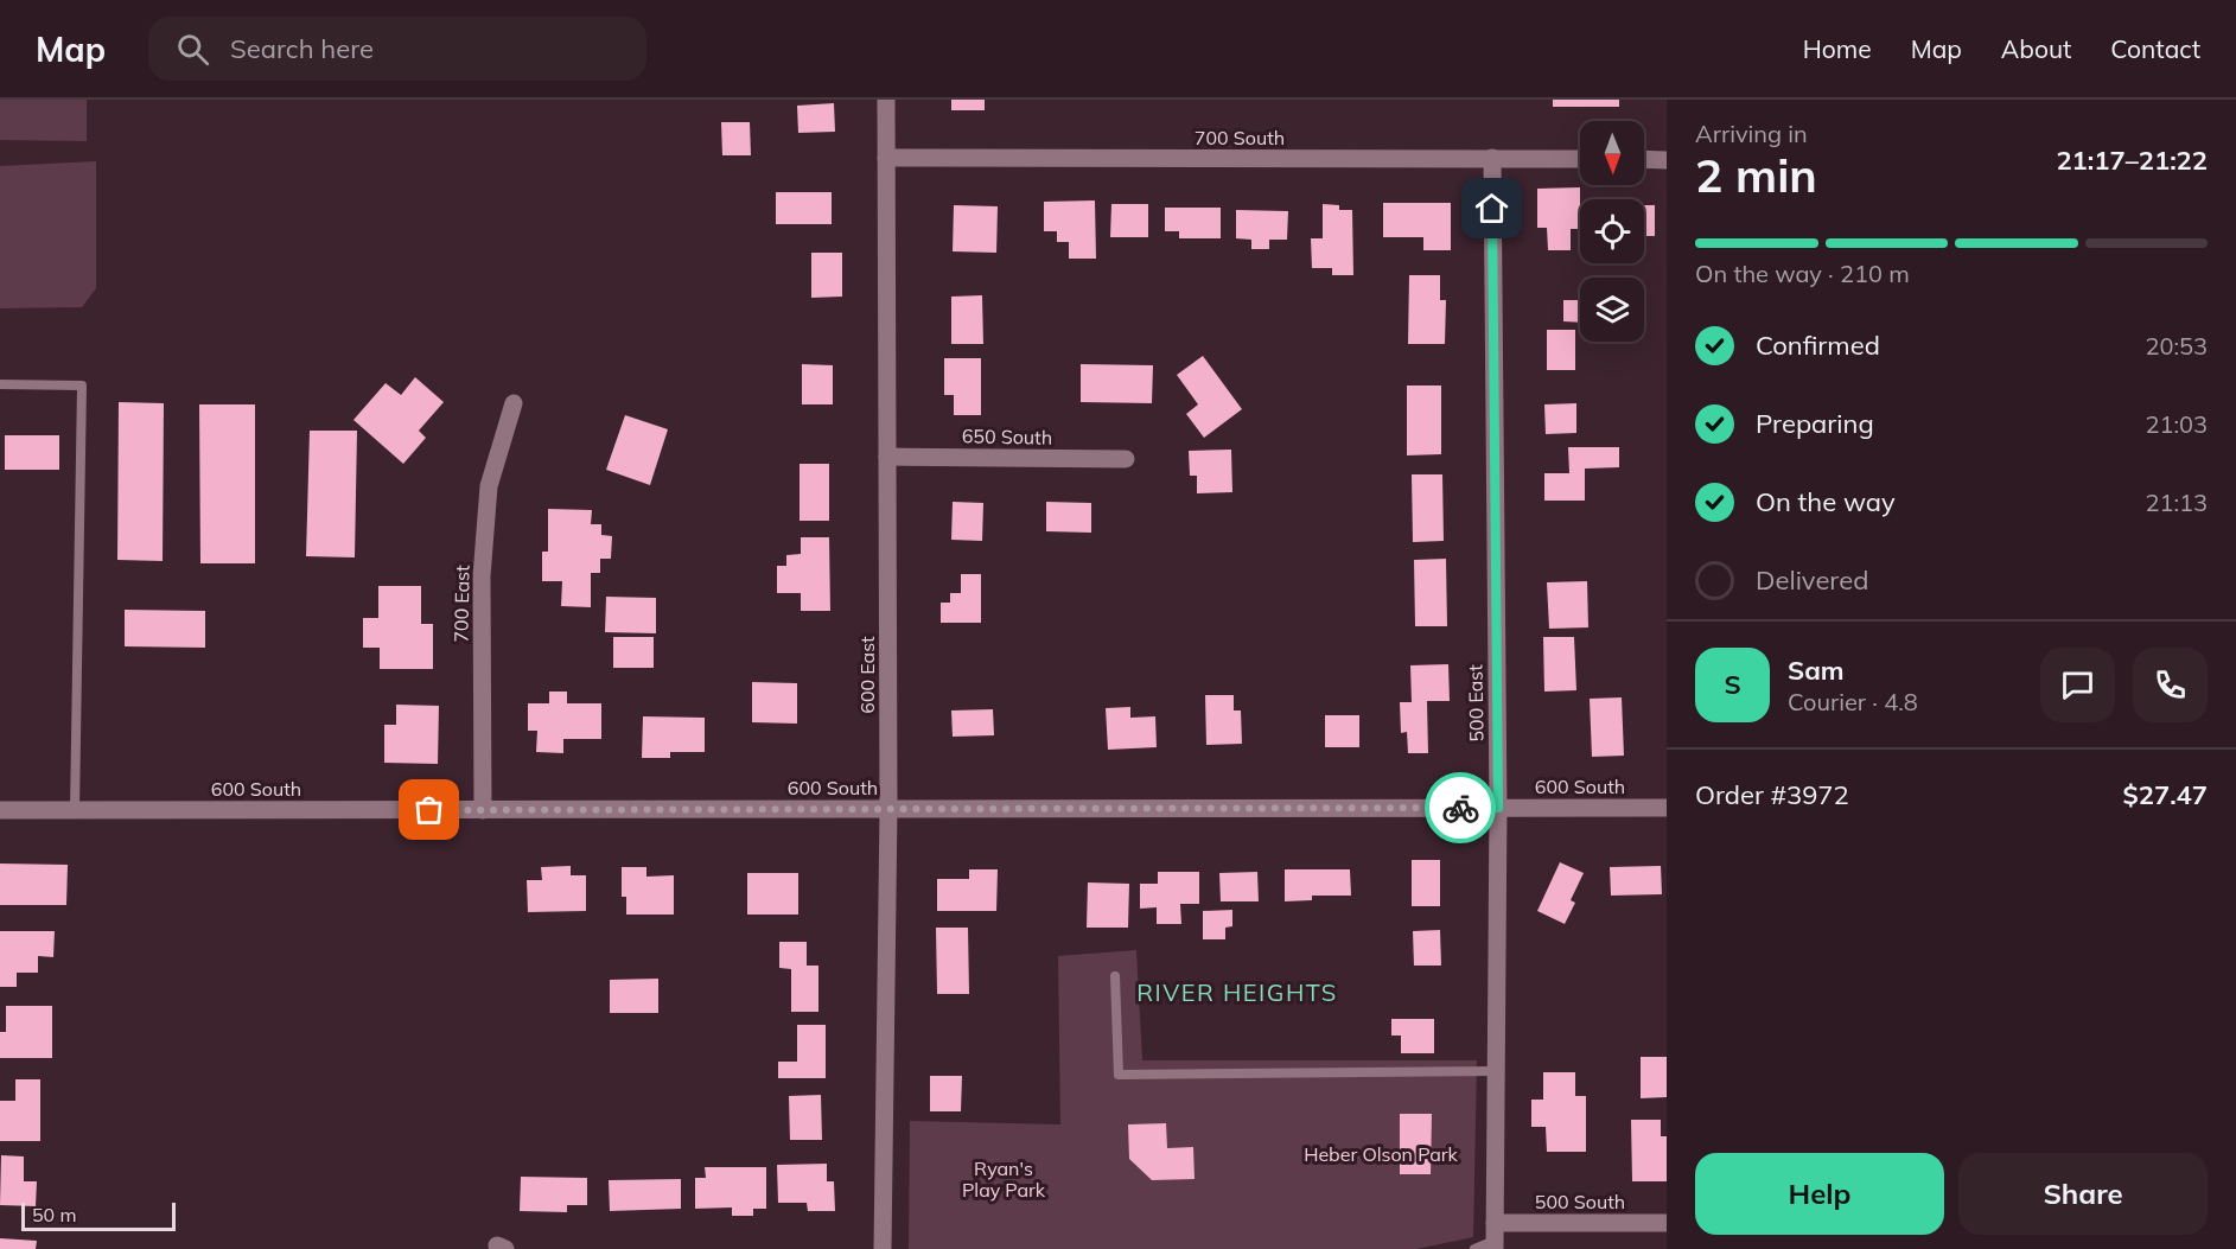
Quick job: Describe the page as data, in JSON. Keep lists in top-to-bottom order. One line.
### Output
{"streets":{"street":["700 South","650 South","700 East","600 East","500 East","600 South","500 South"]},"crossings":[["700 South","600 East"],["700 South","500 East"],["650 South","600 East"],["700 East","600 South"],["600 East","600 South"],["500 East","600 South"],["500 East","500 South"]],"districts":["RIVER HEIGHTS"],"parks":["Heber Olson Park","Ryan's Play Park"],"scale_bar":"50 m","north":"bottom","page":{"header":"Map","search":"Search here","nav":["Home","Map","About","Contact"],"heading":["2 min","Arriving in","21:17–21:22"],"panel":["Sam","Courier · 4.8","Order #3972","$27.47"],"bar":"On the way · 210 m","list":[["Confirmed","20:53"],["Preparing","21:03"],["On the way","21:13"],"Delivered"],"round":"S","buttons":["Help","Share"],"scale":"50 m"}}
